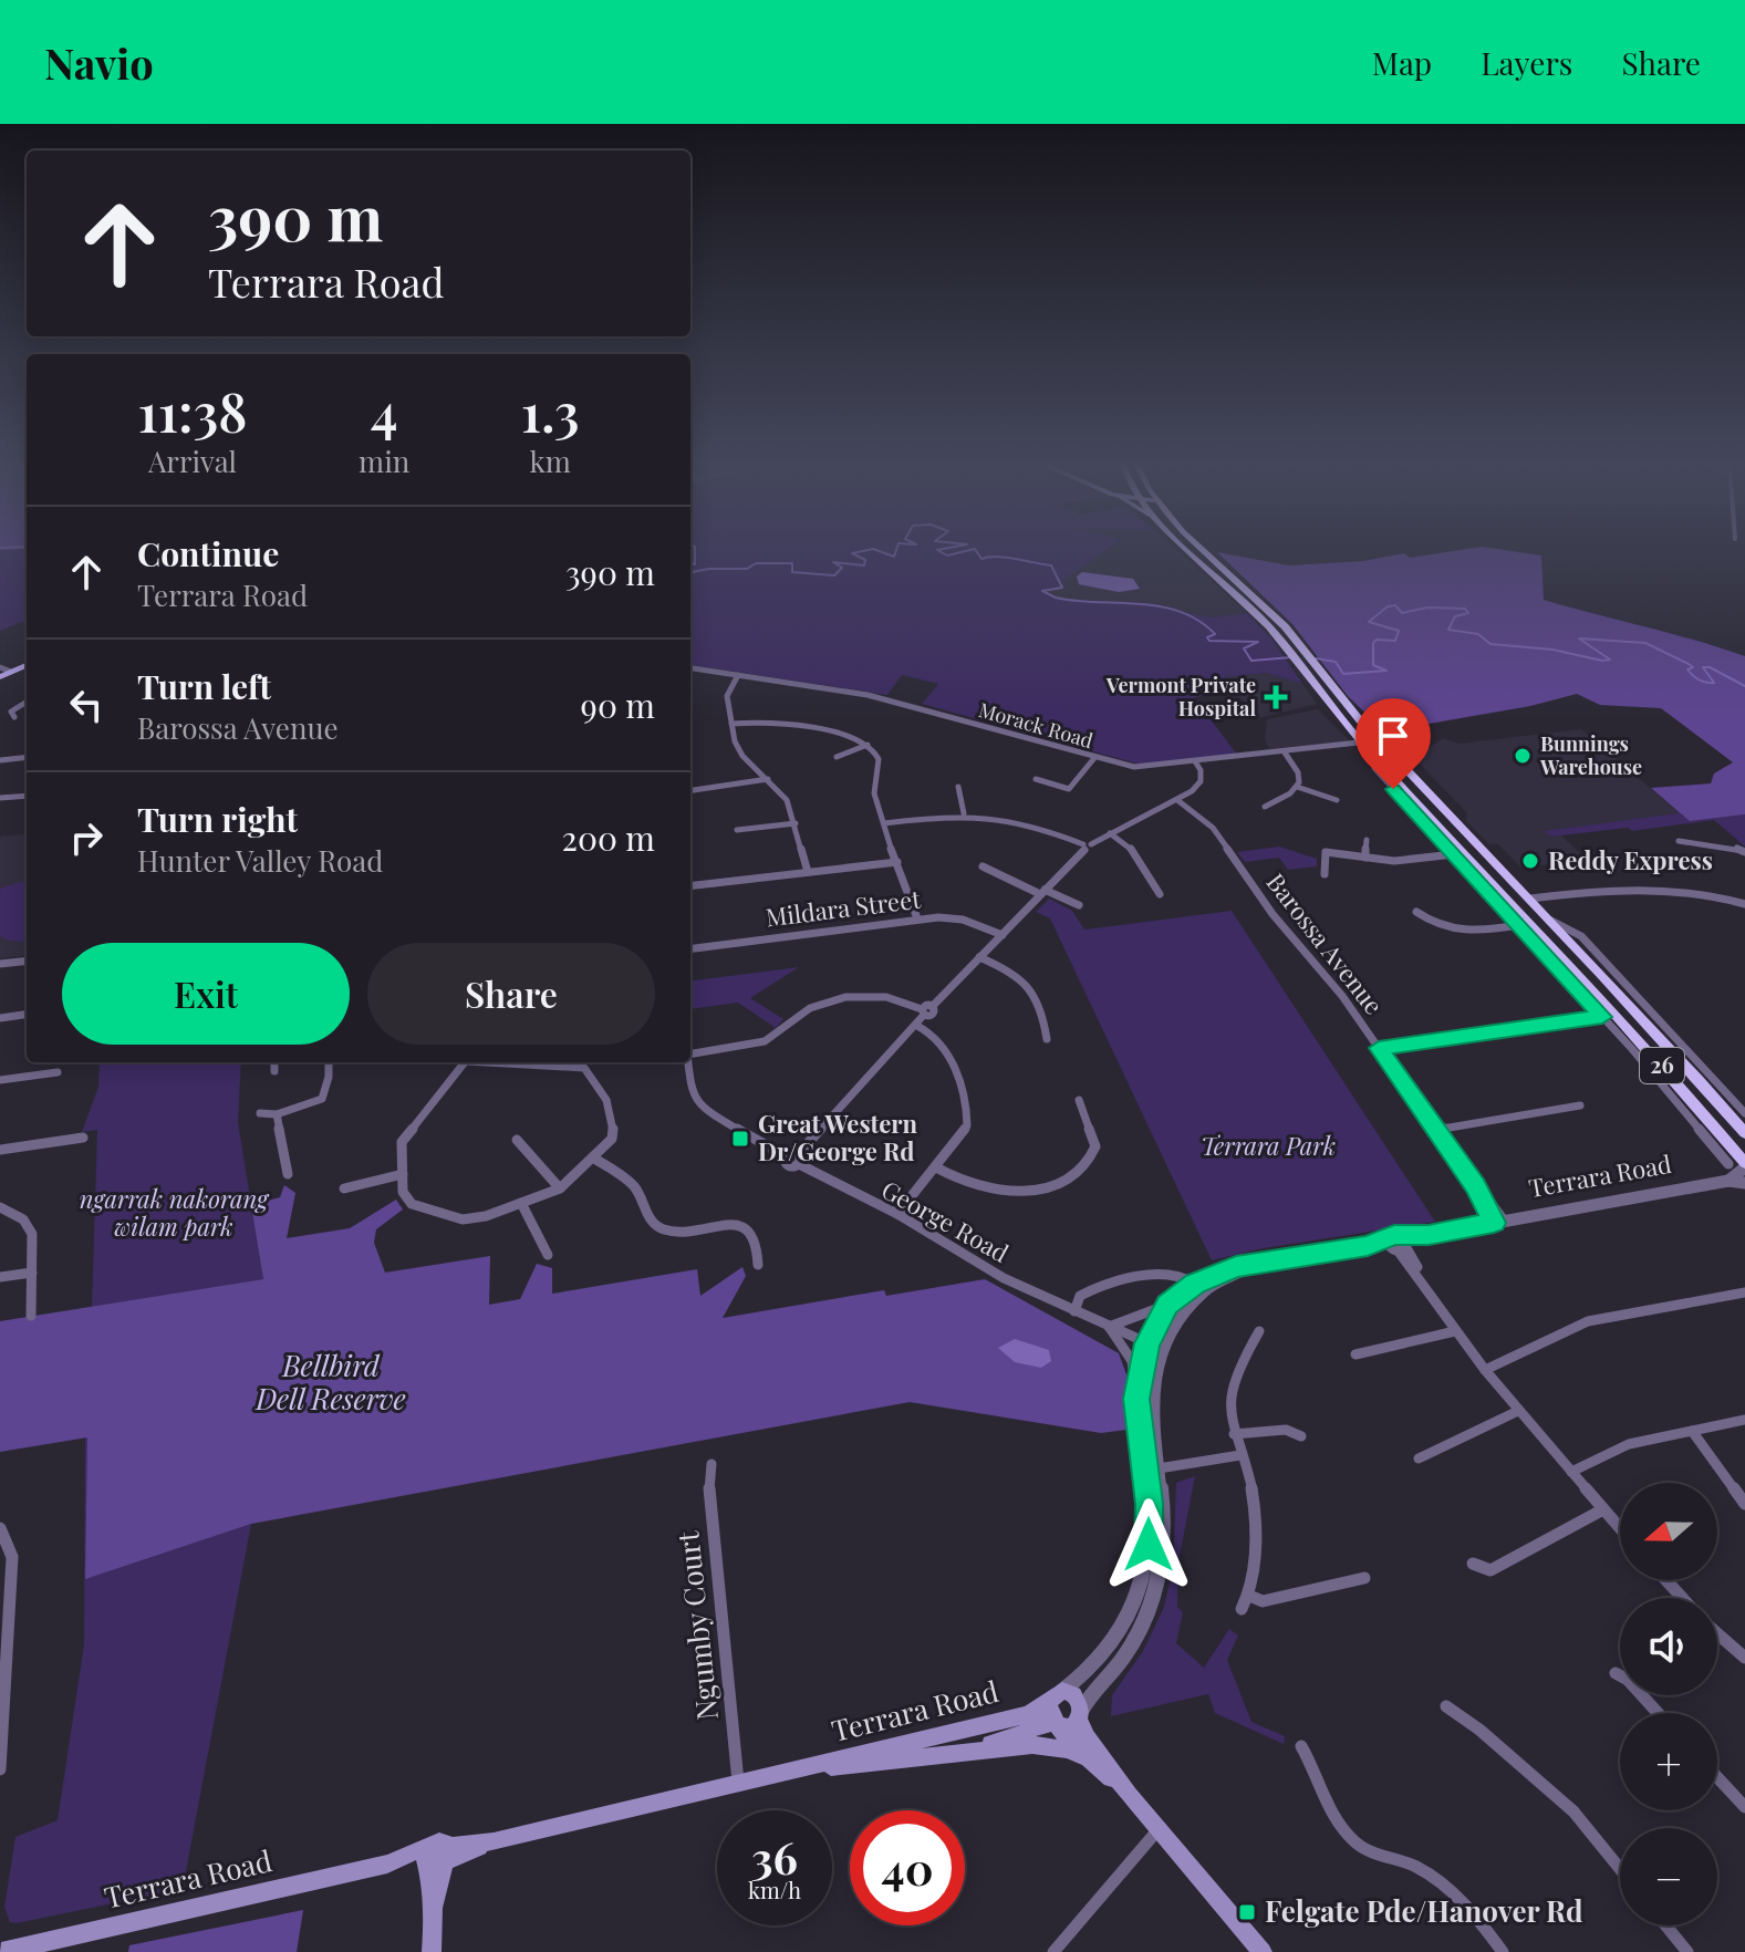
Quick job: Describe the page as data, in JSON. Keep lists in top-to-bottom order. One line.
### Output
{"streets":{"highway":["26"],"main road":["Terrara Road"],"street":["Morack Road","Mildara Street","Barossa Avenue","George Road","Ngumby Court"]},"crossings":[["Morack Road","26"],["Barossa Avenue","Terrara Road"],["26","Terrara Road"],["Terrara Road","George Road"],["Terrara Road","Ngumby Court"]],"parks":["Terrara Park","ngarrak nakorang wilam park","Bellbird Dell Reserve"],"places":{"health":["Vermont Private Hospital"],"other":["Bunnings Warehouse","Reddy Express"],"transit":["Great Western Dr/George Rd","Felgate Pde/Hanover Rd"]},"north":"left","page":{"header":"Navio","nav":["Map","Layers","Share"],"turn":["390 m","Terrara Road"],"eta":["11:38","Arrival","4","min","1.3","km"],"list":[{"name":"Continue","note":"Terrara Road","value":"390 m"},{"name":"Turn left","note":"Barossa Avenue","value":"90 m"},{"name":"Turn right","note":"Hunter Valley Road","value":"200 m"}],"buttons":["Exit","Share"],"map_buttons":["+","−"],"speed":"36 km/h","limit":"40"}}
